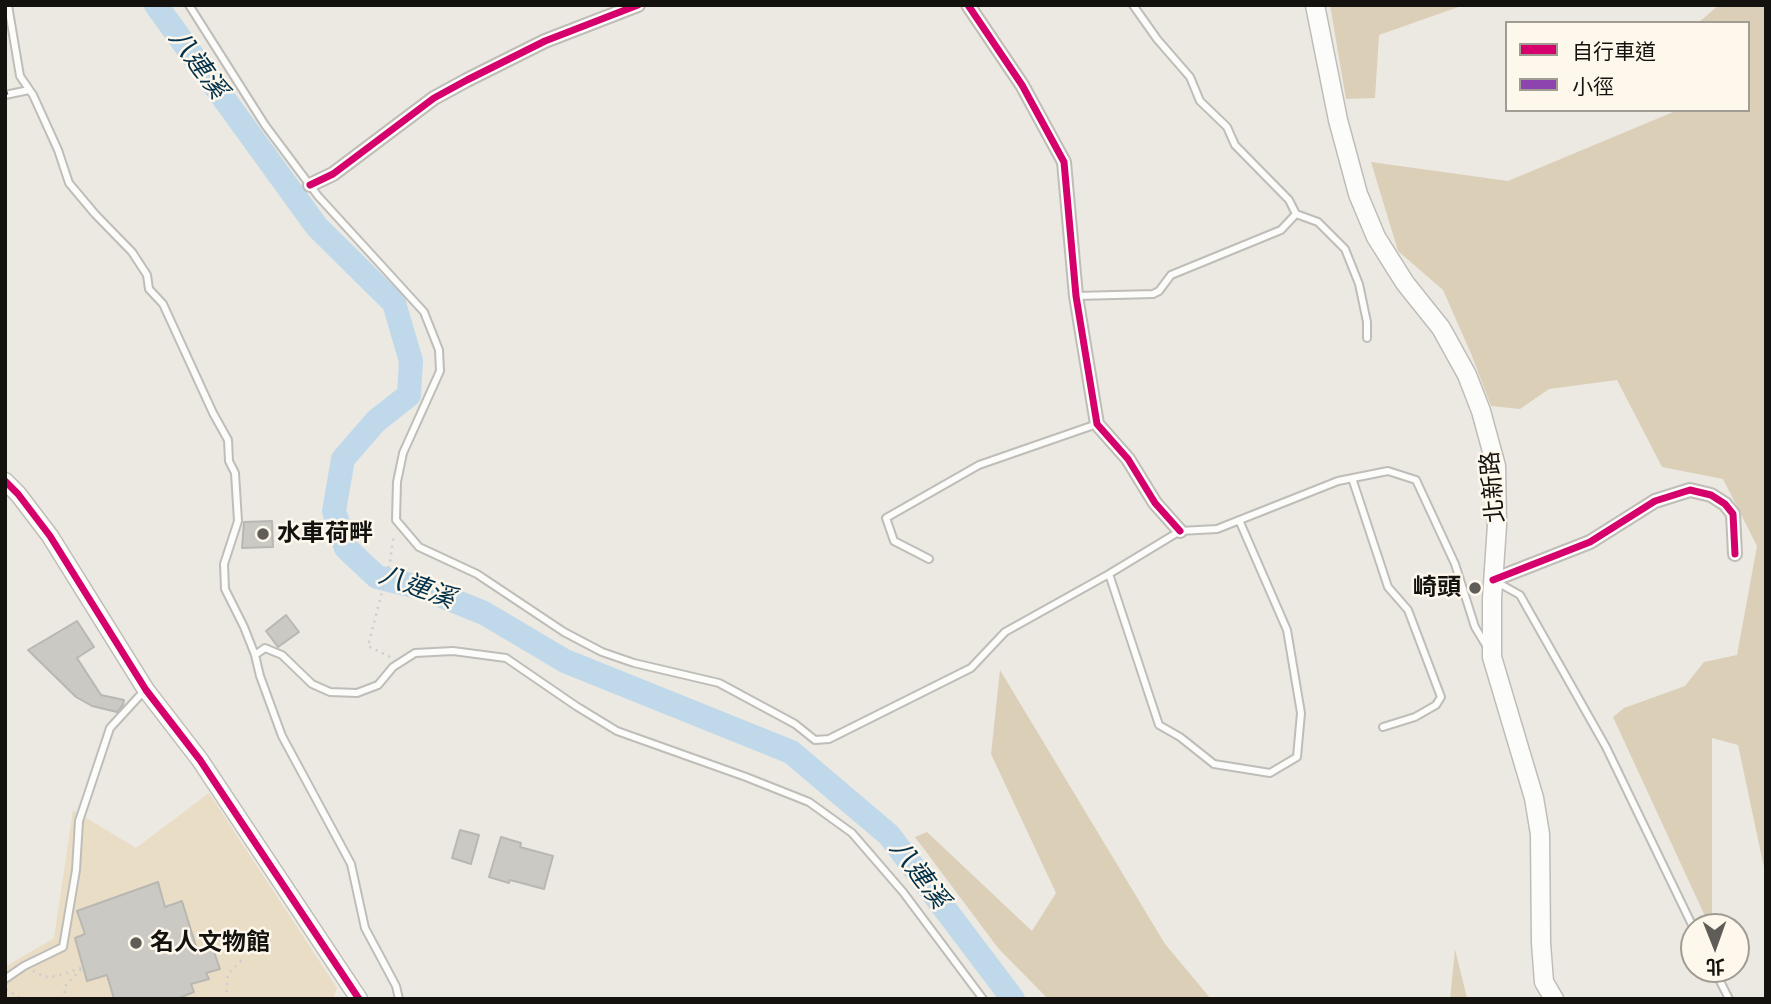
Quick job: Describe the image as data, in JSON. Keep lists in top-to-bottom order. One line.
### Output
{"streets":{"main road":["北新路"]},"water":["八連溪"],"places":["水車荷畔","崎頭","名人文物館"],"legend":["自行車道","小徑"],"north":"bottom"}
